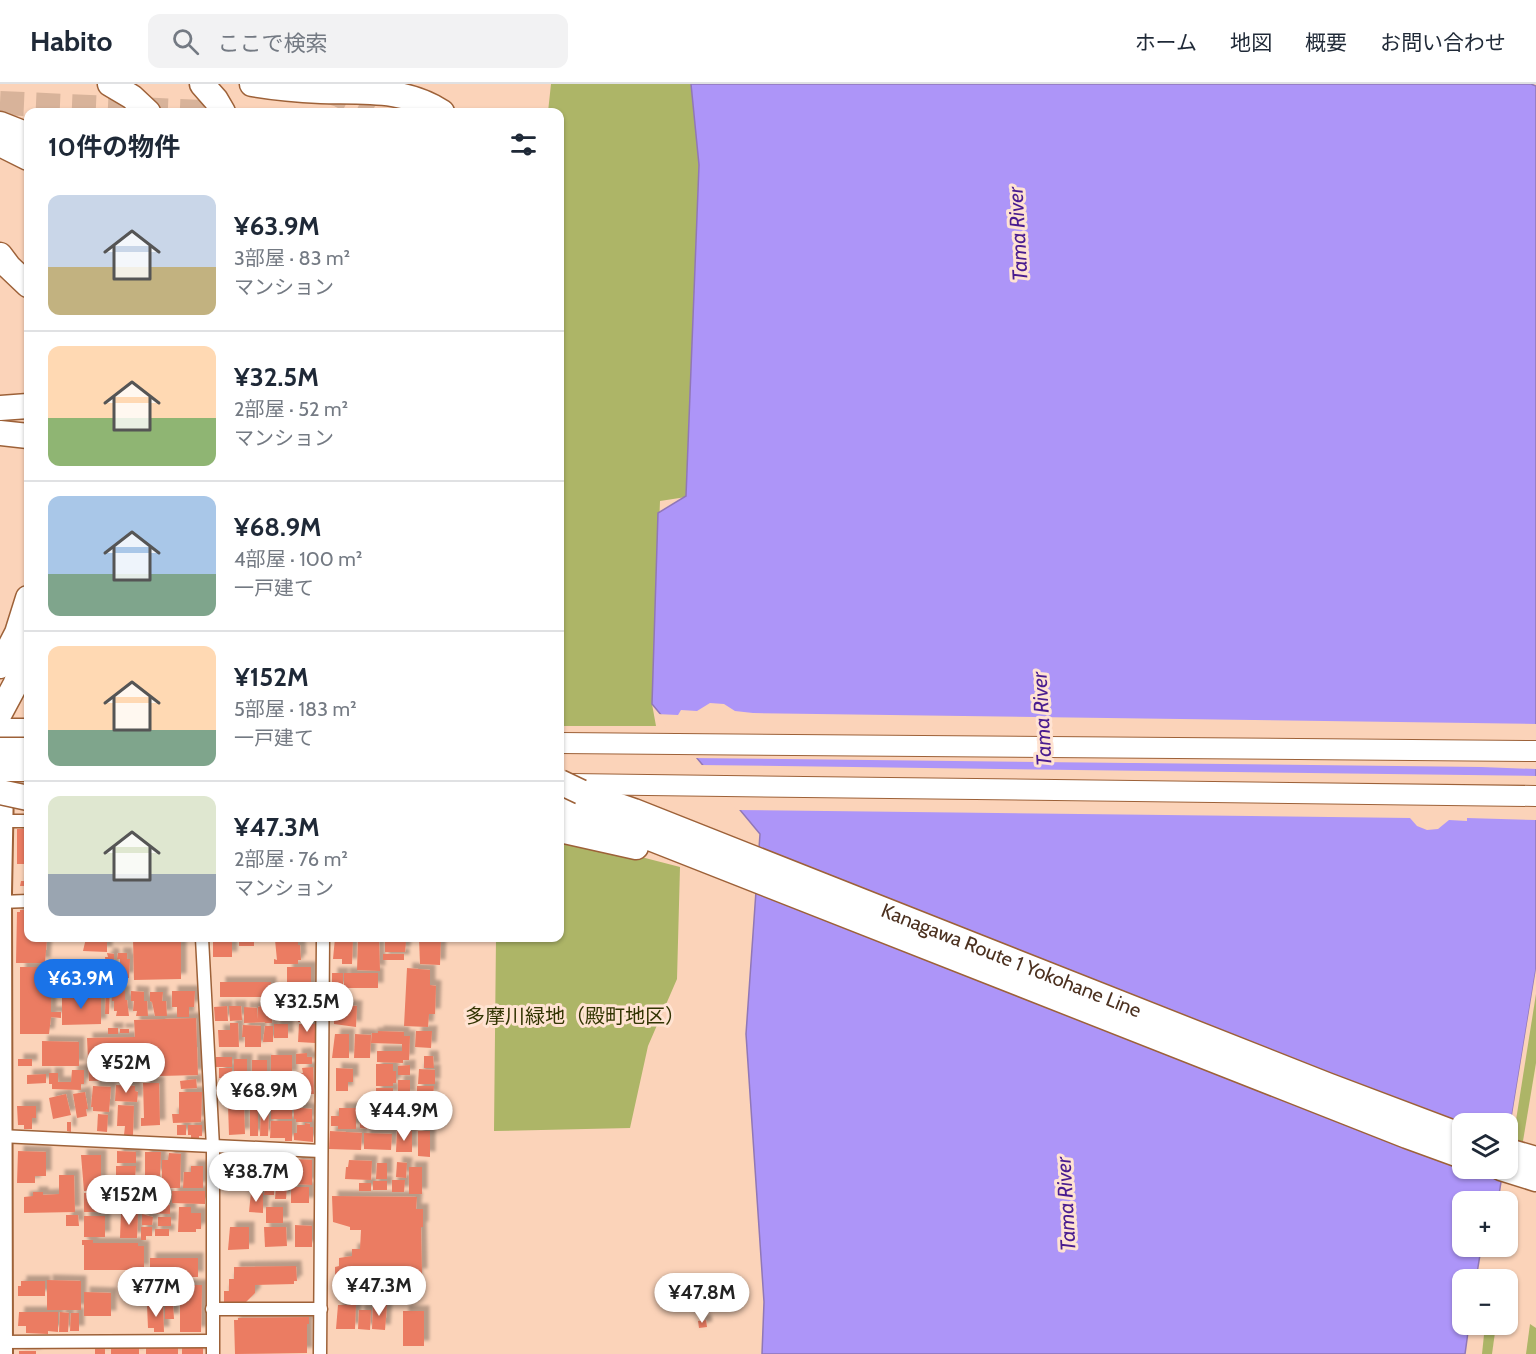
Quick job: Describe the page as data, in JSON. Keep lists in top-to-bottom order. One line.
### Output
{"streets":{"highway":["Kanagawa Route 1 Yokohane Line"]},"water":["Tama River"],"parks":["多摩川緑地（殿町地区）"],"page":{"header":"Habito","search":"ここで検索","nav":["ホーム","地図","概要","お問い合わせ"],"heading":"10件の物件","list":[{"name":"¥63.9M","note":"3部屋 · 83 m² · マンション"},{"name":"¥32.5M","note":"2部屋 · 52 m² · マンション"},{"name":"¥68.9M","note":"4部屋 · 100 m² · 一戸建て"},{"name":"¥152M","note":"5部屋 · 183 m² · 一戸建て"},{"name":"¥47.3M","note":"2部屋 · 76 m² · マンション"}],"price":["¥63.9M","¥32.5M","¥52M","¥68.9M","¥44.9M","¥38.7M","¥152M","¥47.3M","¥77M","¥47.8M"],"map_buttons":["+","−"]}}
